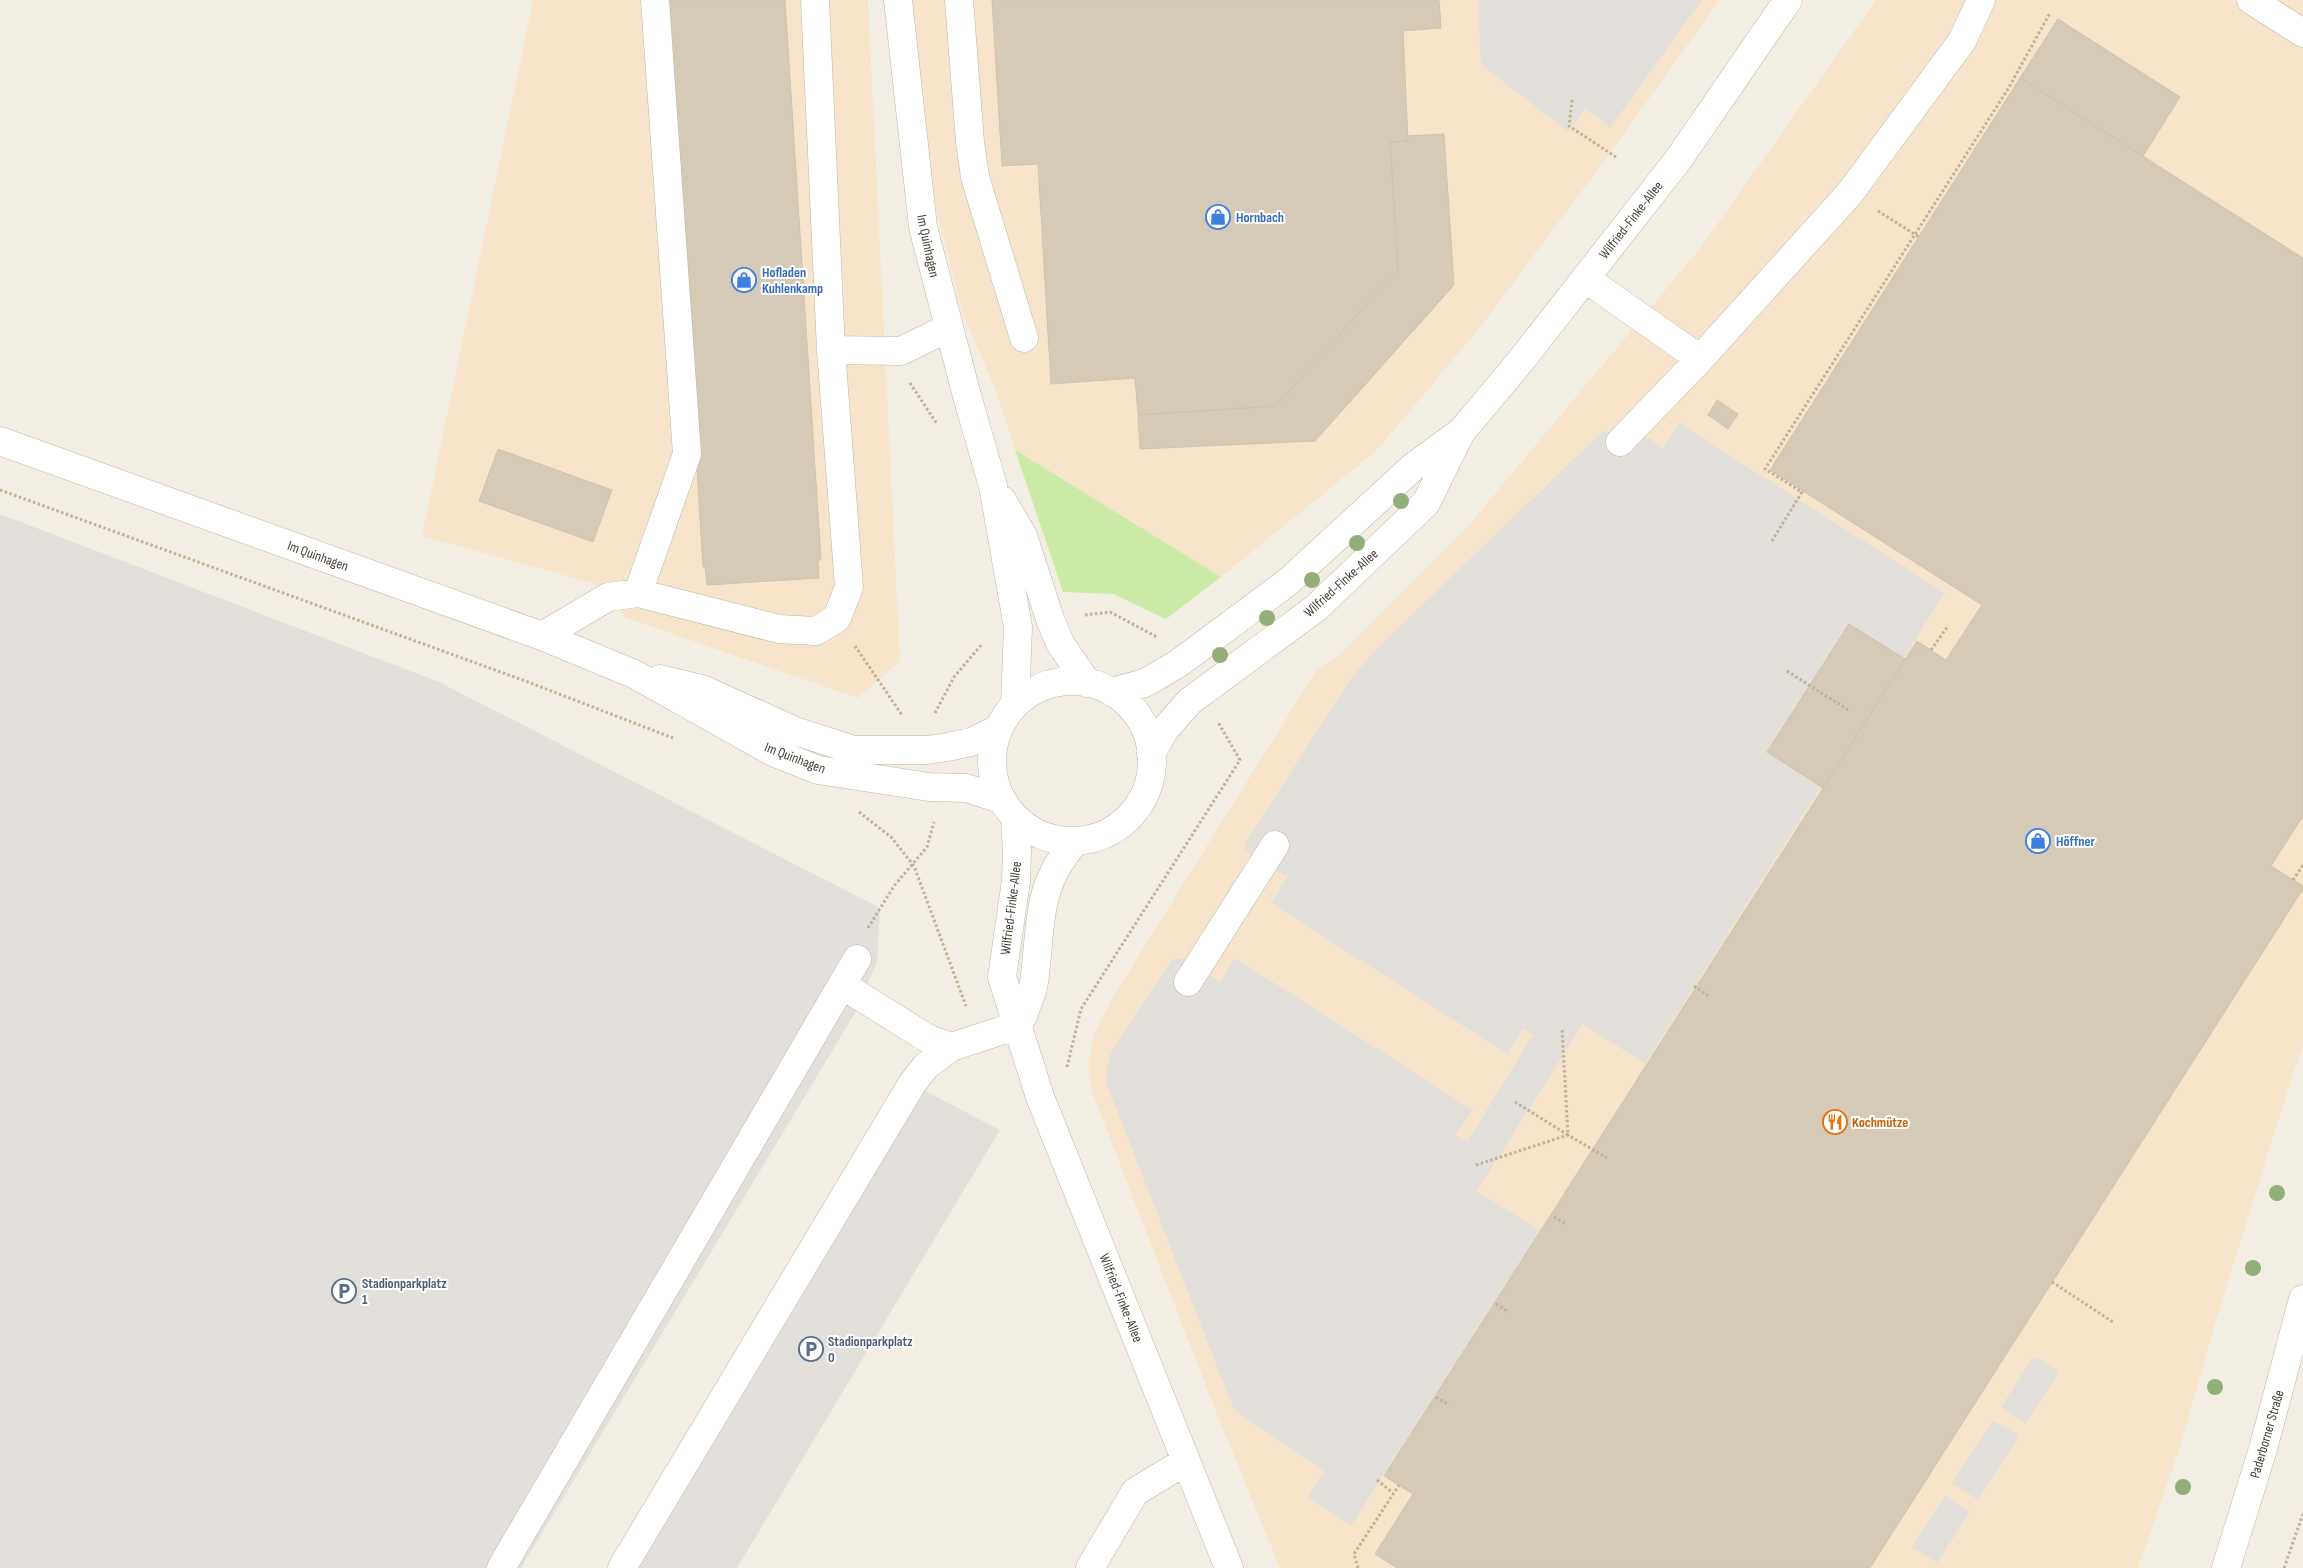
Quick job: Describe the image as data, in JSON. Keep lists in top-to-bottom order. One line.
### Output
{"streets":{"street":["Wilfried-Finke-Allee","Im Quinhagen","Paderborner Straße"]},"crossings":[["Wilfried-Finke-Allee","Im Quinhagen"]],"places":{"shop":["Hornbach","Hofladen Kuhlenkamp","Höffner"],"restaurant":["Kochmütze"],"parking":["Stadionparkplatz 1","Stadionparkplatz 0"]}}
